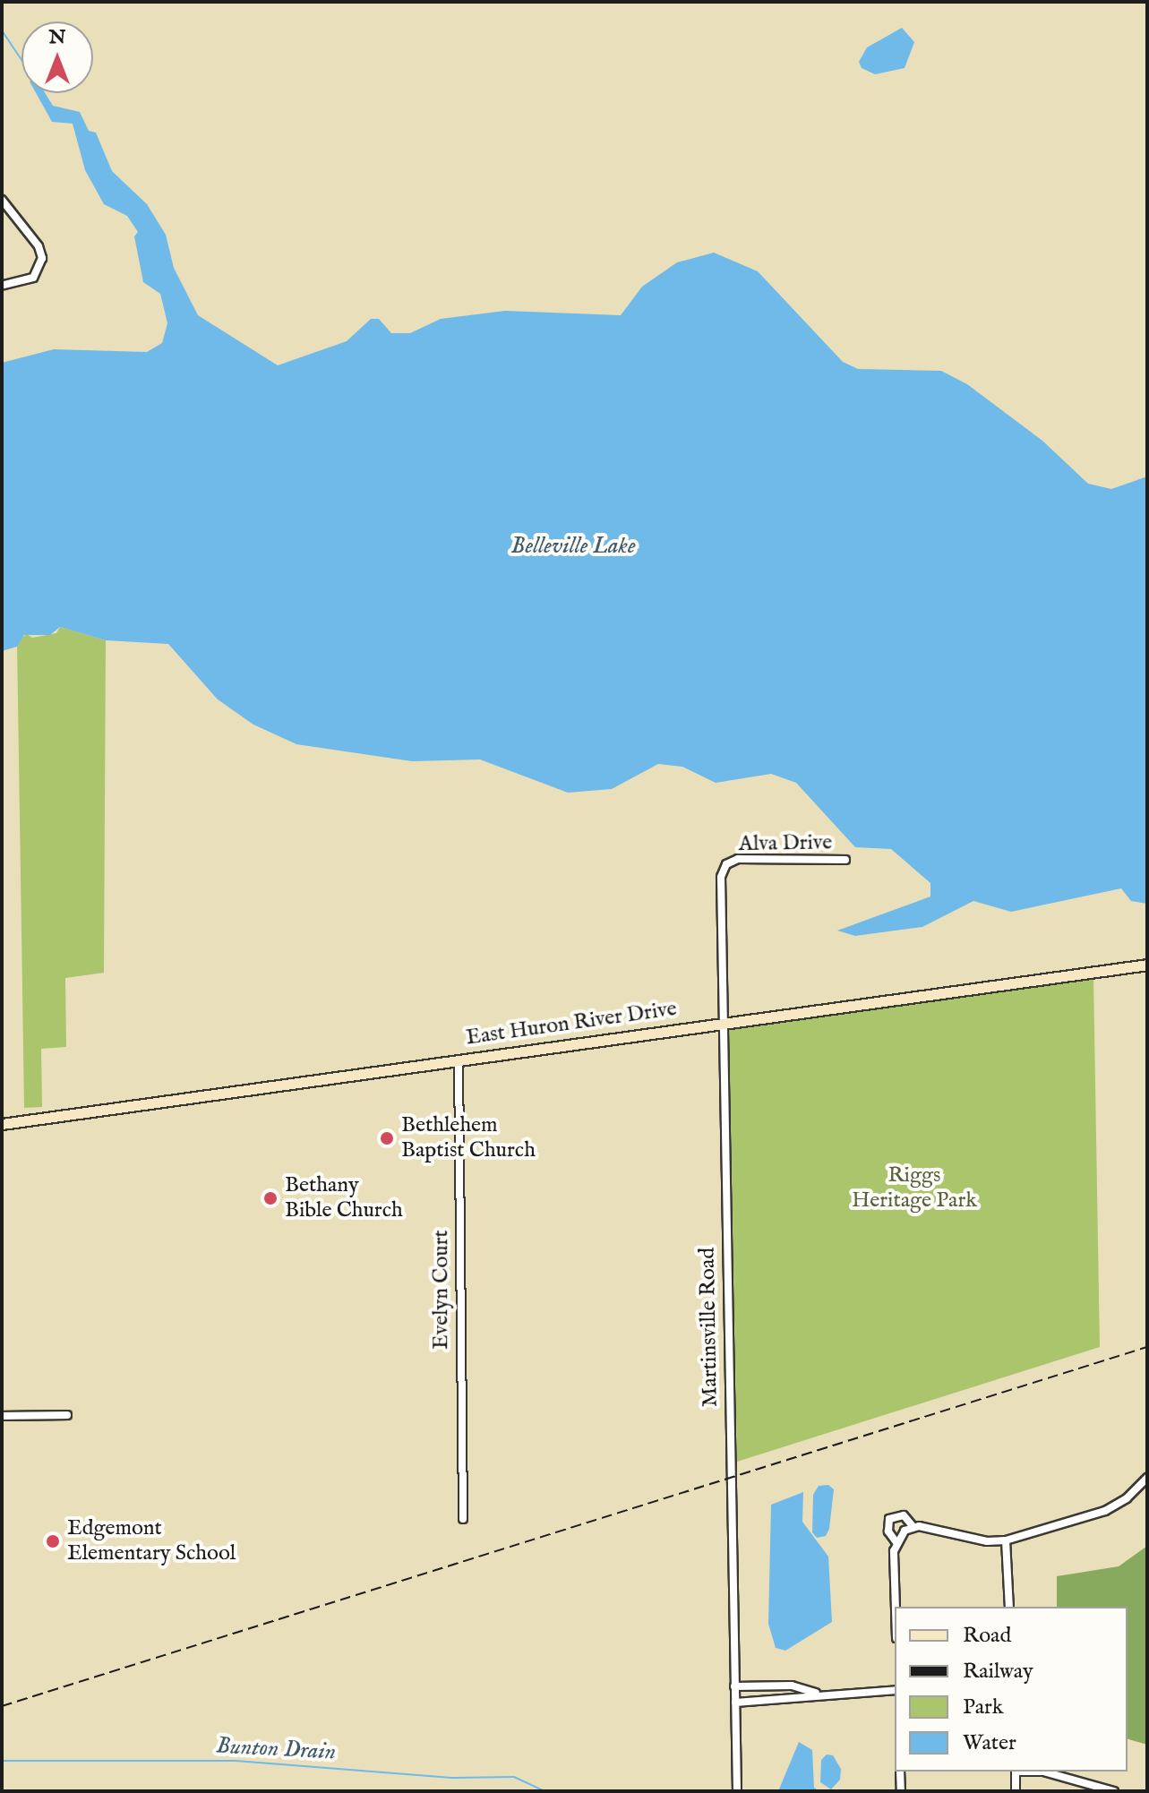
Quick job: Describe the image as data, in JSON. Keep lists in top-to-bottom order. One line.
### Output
{"streets":{"main road":["East Huron River Drive"],"street":["Alva Drive","Evelyn Court","Martinsville Road"]},"crossings":[["Alva Drive","Martinsville Road"],["East Huron River Drive","Evelyn Court"],["East Huron River Drive","Martinsville Road"]],"water":["Belleville Lake","Bunton Drain"],"parks":["Riggs Heritage Park"],"places":["Bethlehem Baptist Church","Bethany Bible Church","Edgemont Elementary School"],"legend":["Road","Railway","Park","Water"],"north":"top"}
